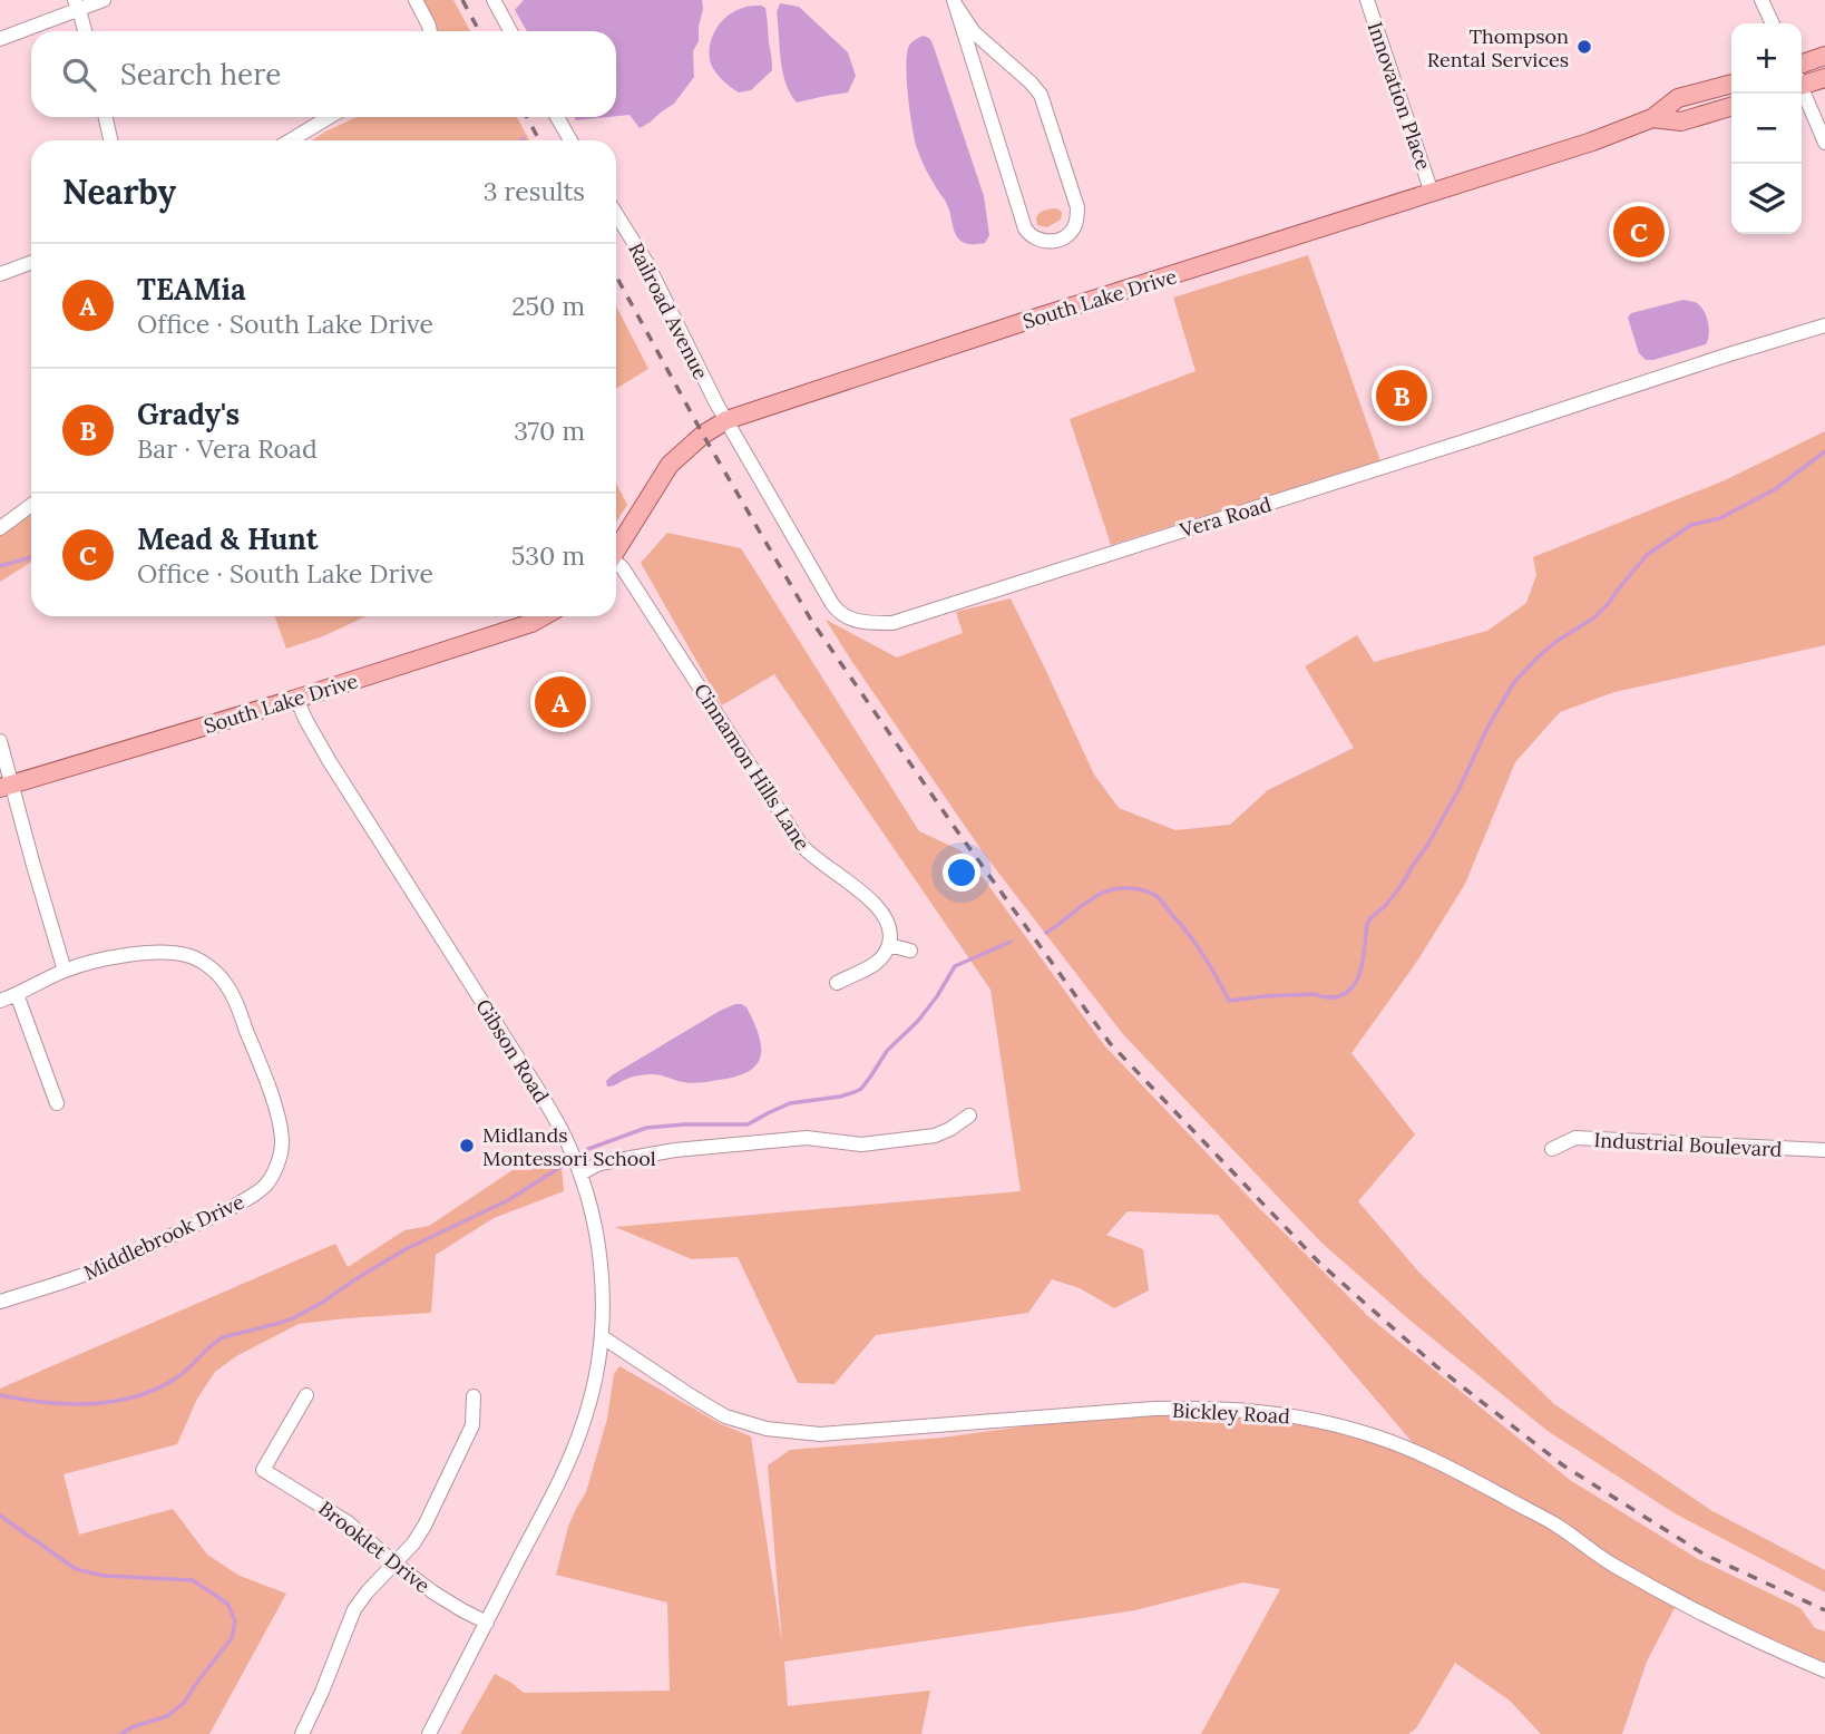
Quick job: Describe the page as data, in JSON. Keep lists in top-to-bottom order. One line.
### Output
{"streets":{"main road":["South Lake Drive"],"street":["Innovation Place","Railroad Avenue","Vera Road","Cinnamon Hills Lane","Gibson Road","Industrial Boulevard","Middlebrook Drive","Bickley Road","Brooklet Drive"]},"crossings":[["Innovation Place","South Lake Drive"],["South Lake Drive","Railroad Avenue"],["South Lake Drive","Vera Road"],["South Lake Drive","Gibson Road"],["Railroad Avenue","Vera Road"],["Gibson Road","Bickley Road"],["Gibson Road","Brooklet Drive"]],"places":["Thompson Rental Services","Midlands Montessori School"],"page":{"map_buttons":["+","−"],"search":"Search here","heading":["Nearby","3 results"],"pins":["C","B","A"],"list":[{"mark":"A","name":"TEAMia","note":"Office · South Lake Drive","value":"250 m"},{"mark":"B","name":"Grady's","note":"Bar · Vera Road","value":"370 m"},{"mark":"C","name":"Mead & Hunt","note":"Office · South Lake Drive","value":"530 m"}]}}
